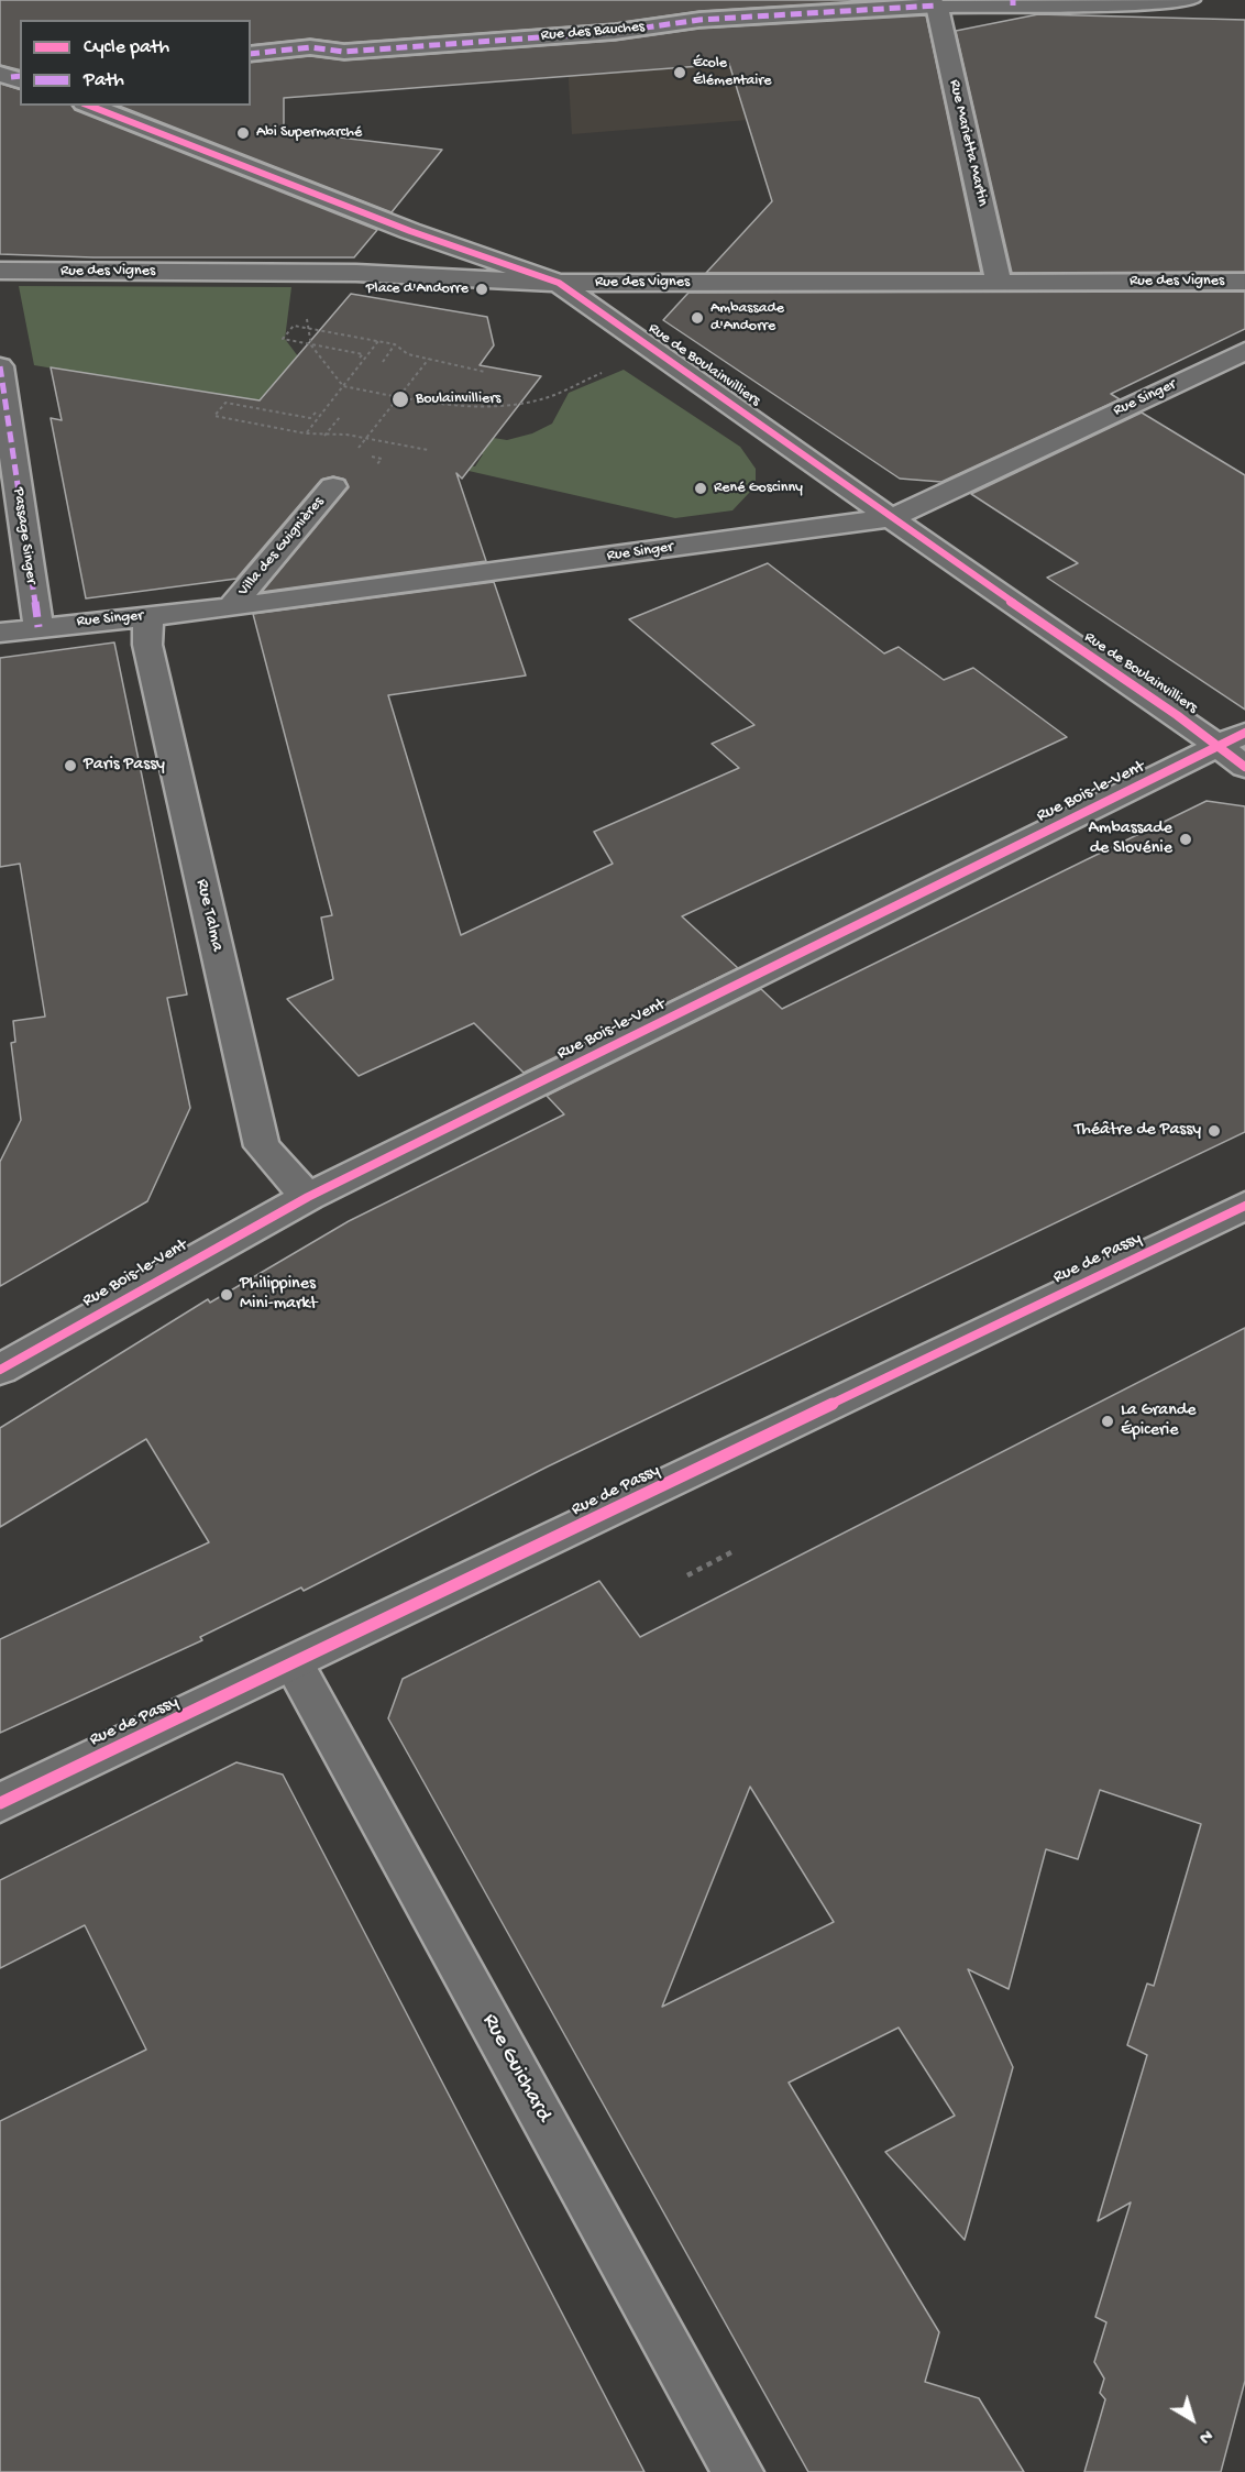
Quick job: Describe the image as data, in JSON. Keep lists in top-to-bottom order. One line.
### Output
{"streets":{"street":["Rue des Bauches","Rue Marietta Martin","Rue des Vignes","Rue de Boulainvilliers","Rue Singer","Passage Singer","Villa des Guignières","Rue Bois-le-Vent","Rue Talma","Rue de Passy","Rue Guichard"]},"crossings":[["Rue des Bauches","Rue Marietta Martin"],["Rue Marietta Martin","Rue des Vignes"],["Rue des Vignes","Rue de Boulainvilliers"],["Rue de Boulainvilliers","Rue Singer"],["Rue de Boulainvilliers","Rue Bois-le-Vent"],["Rue Singer","Passage Singer"],["Rue Singer","Villa des Guignières"],["Rue Singer","Rue Talma"],["Rue Bois-le-Vent","Rue Talma"],["Rue de Passy","Rue Guichard"]],"places":["École Élémentaire","Abi Supermarché","Place d'Andorre","Ambassade d'Andorre","Boulainvilliers","René Goscinny","Paris Passy","Ambassade de Slovénie","Théâtre de Passy","Philippines Mini-markt","La Grande Épicerie"],"legend":["Cycle path","Path"],"north":"bottom right"}
